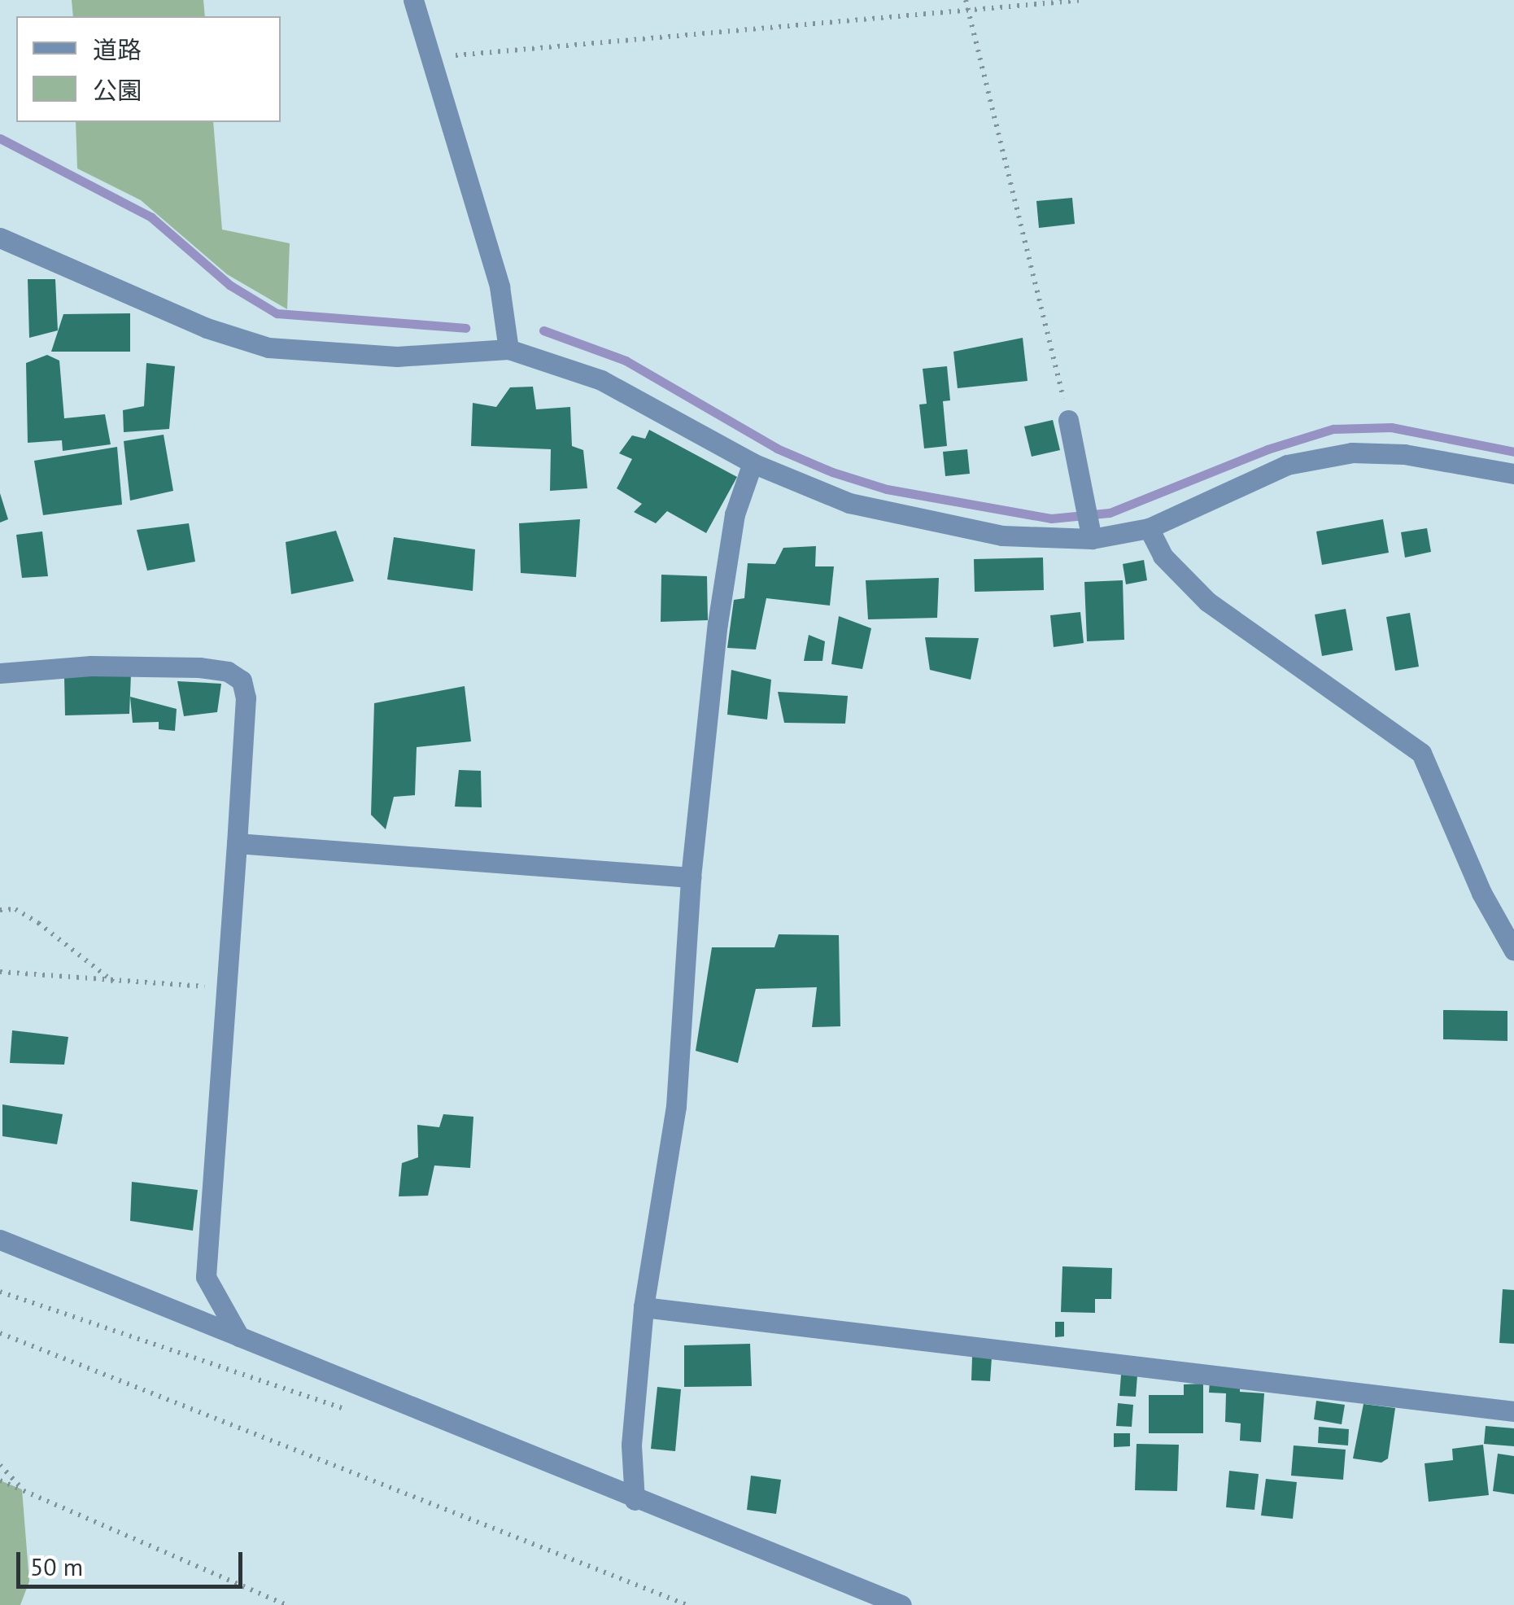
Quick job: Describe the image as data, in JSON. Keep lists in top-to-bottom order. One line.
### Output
{"legend":["道路","公園"],"scale_bar":"50 m"}
